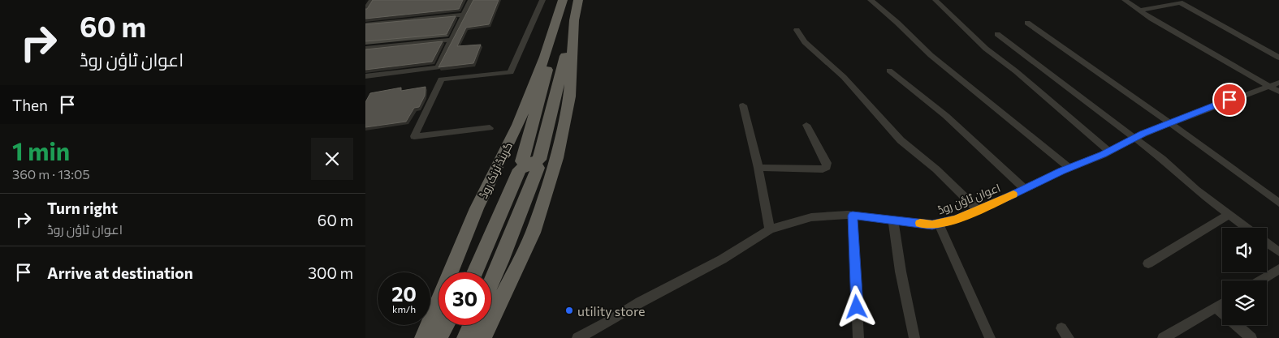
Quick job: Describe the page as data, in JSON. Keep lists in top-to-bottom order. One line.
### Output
{"streets":{"highway":["گرینڈ ٹرنک روڈ"],"street":["اعوان ٹاؤن روڈ"]},"places":["utility store"],"page":{"turn":["60 m","اعوان ٹاؤن روڈ"],"then":"Then","heading":["1 min","360 m · 13:05"],"list":[{"name":"Turn right","note":"اعوان ٹاؤن روڈ","value":"60 m"},{"name":"Arrive at destination","value":"300 m"}],"speed":"20 km/h","limit":"30"}}
